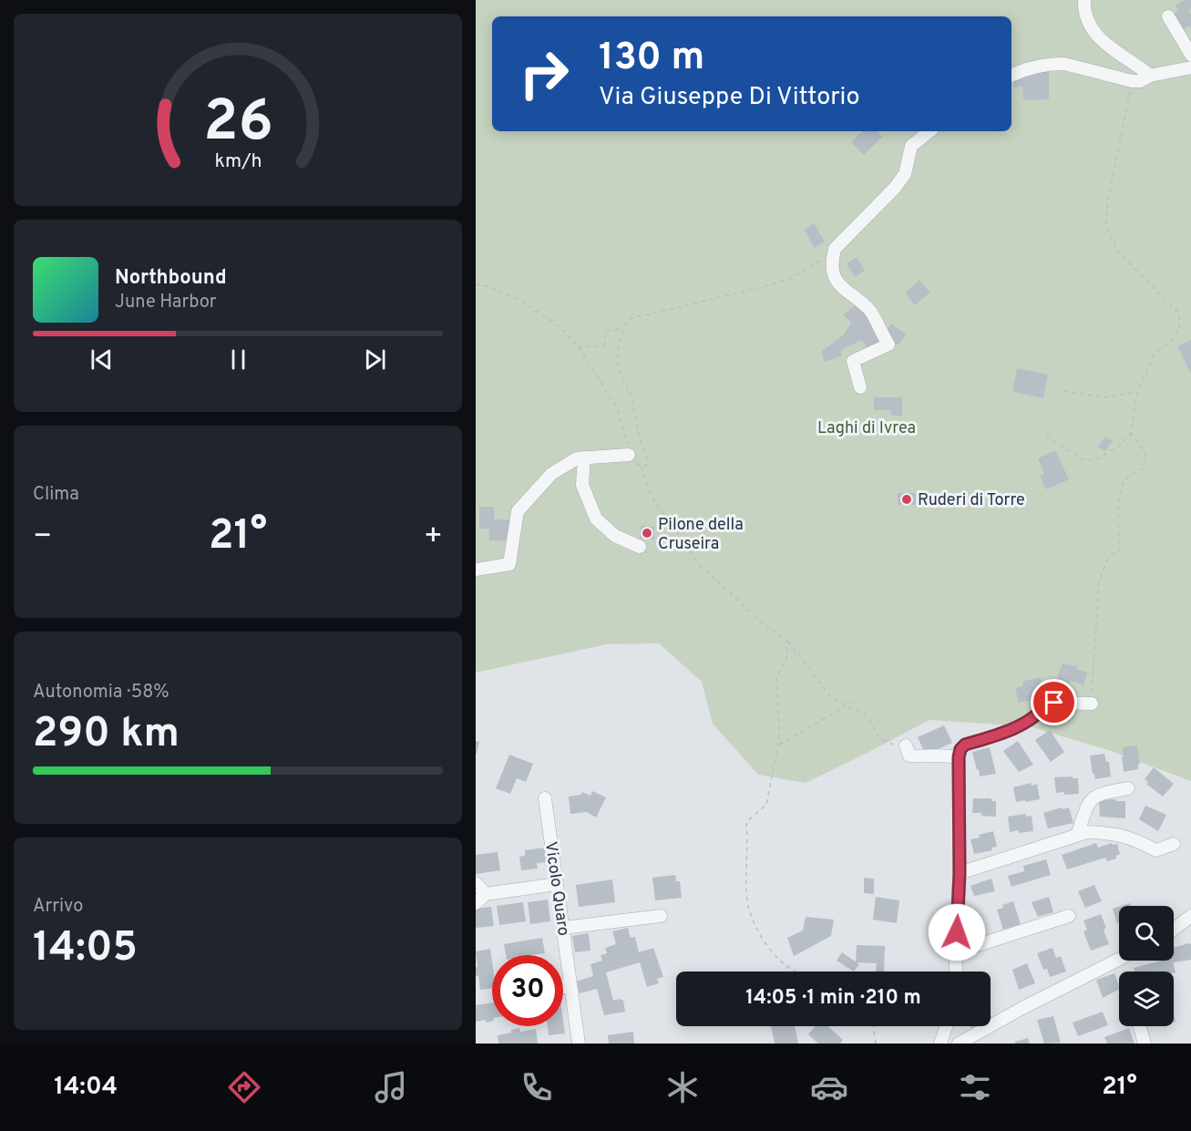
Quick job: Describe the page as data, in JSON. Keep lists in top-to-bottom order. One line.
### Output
{"streets":{"street":["Vicolo Quaro"]},"parks":["Laghi di Ivrea"],"places":["Ruderi di Torre","Pilone della Cruseira"],"page":{"turn":["130 m","Via Giuseppe Di Vittorio"],"song":["Northbound","June Harbor"],"tile":["Clima",["Autonomia · 58%","290 km"],["Arrivo","14:05"]],"heat":["−","21°","+"],"limit":"30","trip":"14:05 · 1 min · 210 m","tabs":["14:04","21°"],"gauge":["26","km/h"]}}
